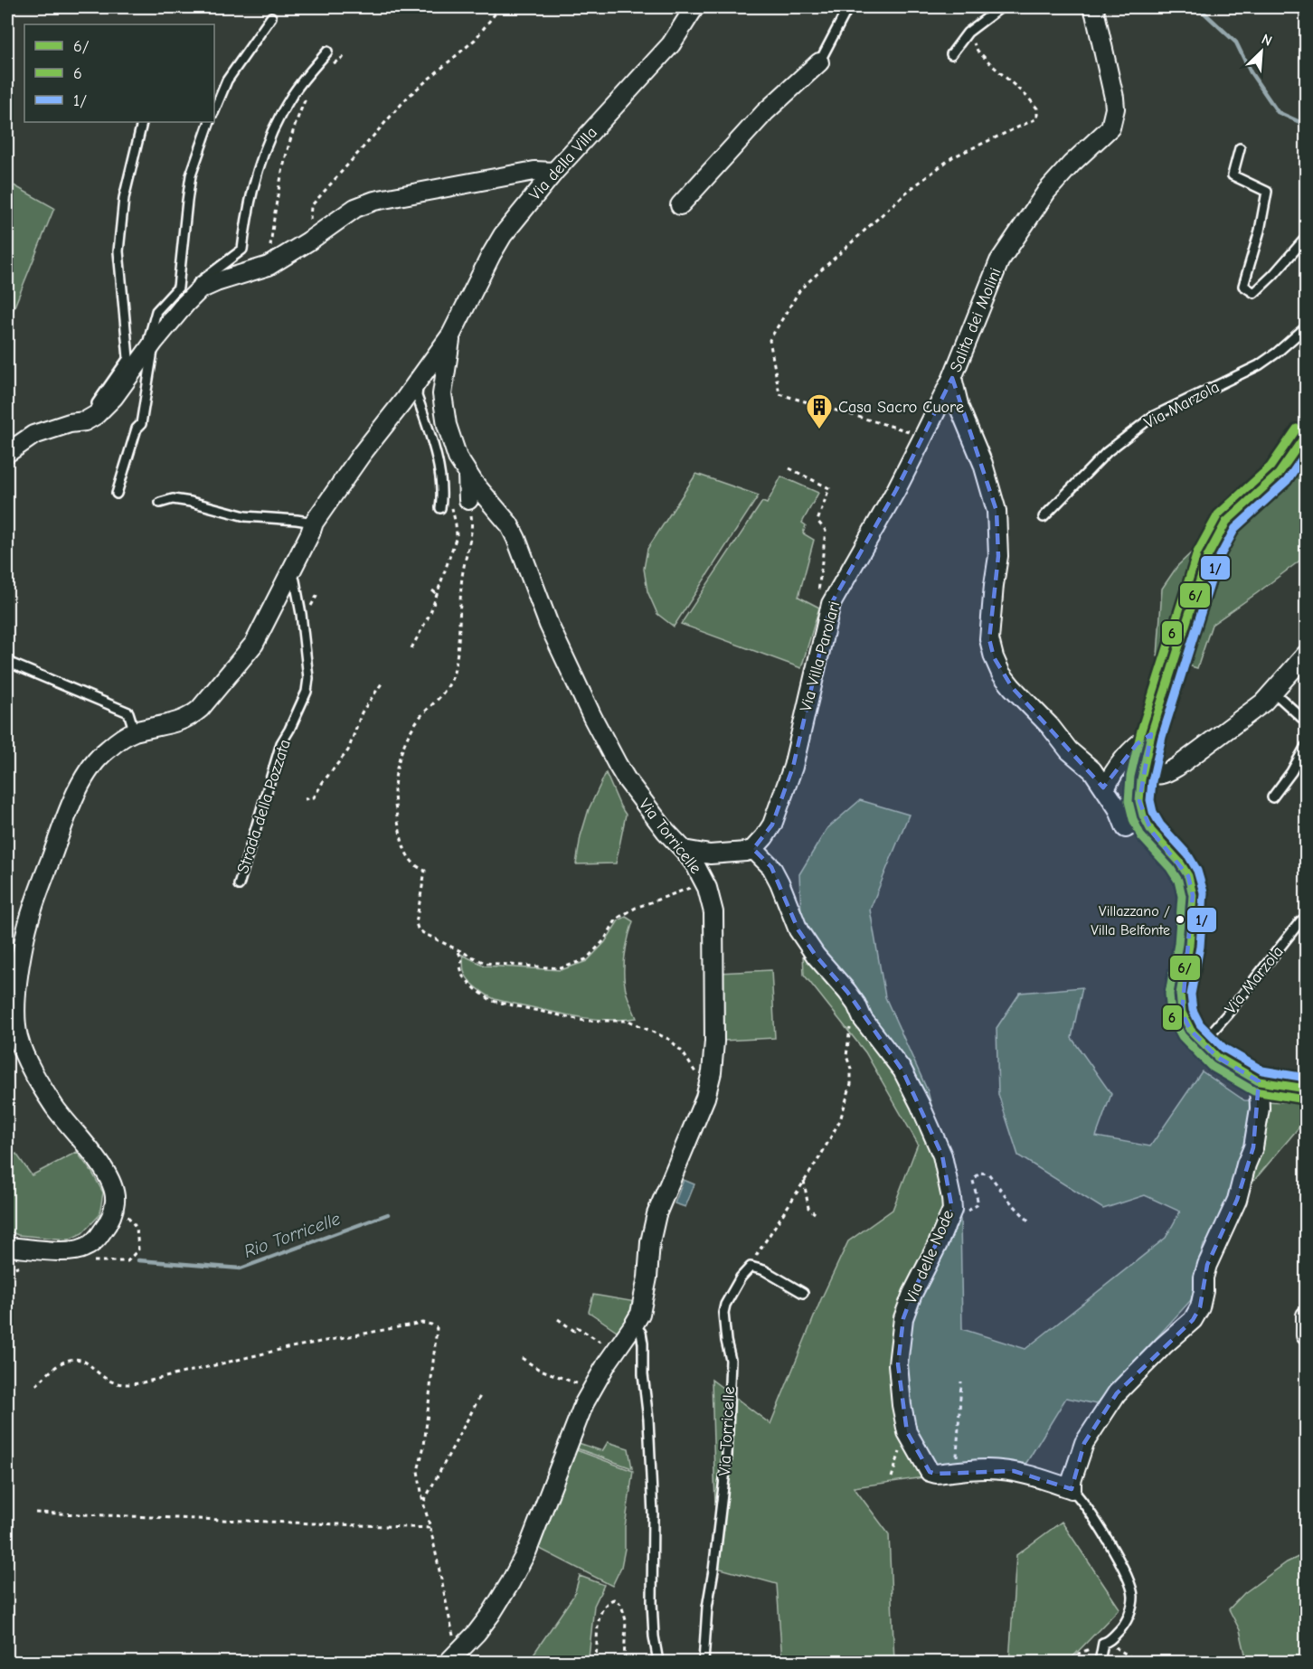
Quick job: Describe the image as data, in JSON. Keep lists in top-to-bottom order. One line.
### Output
{"streets":{"street":["Via della Villa","Salita dei Molini","Via Villa Parolari","Via Torricelle","Via delle Node"],"lane":["Via Marzola","Strada della Pozzata"]},"crossings":[["Via della Villa","Via Torricelle"],["Salita dei Molini","Via Villa Parolari"],["Via Villa Parolari","Via delle Node"]],"water":["Rio Torricelle"],"places":{"building":["Casa Sacro Cuore"],"other":["Villazzano / Villa Belfonte"]},"lines":["transit line 6","transit line 6/","transit line 1/"],"legend":["6/","6","1/"],"north":"top right"}
